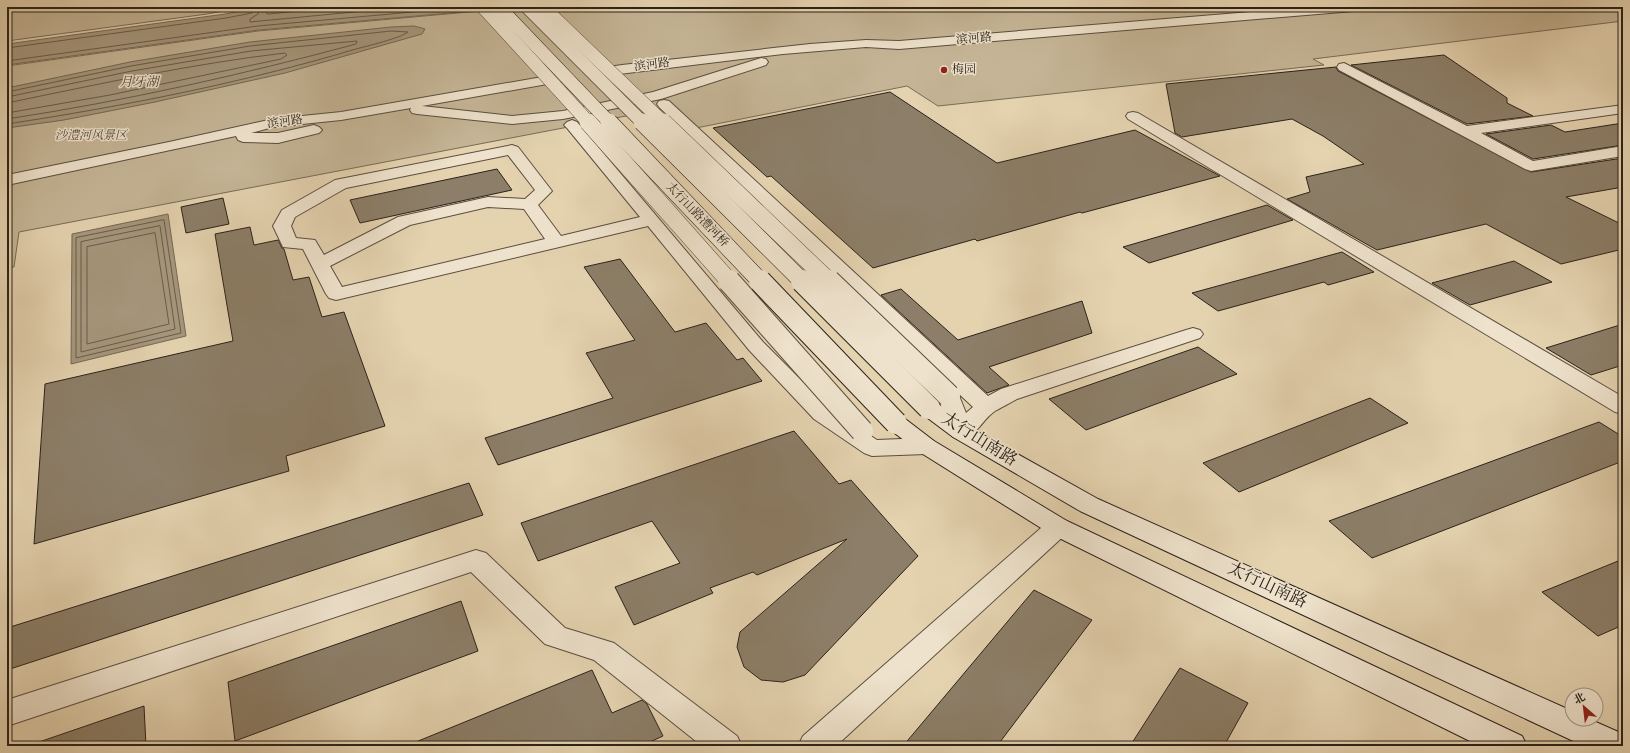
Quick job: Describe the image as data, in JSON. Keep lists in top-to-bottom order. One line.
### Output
{"streets":{"street":["滨河路","太行山路澧河桥","太行山南路"]},"crossings":[["滨河路","太行山路澧河桥"],["太行山路澧河桥","太行山南路"]],"water":["月牙湖"],"parks":["沙澧河风景区"],"places":["梅园"],"north":"top left"}
